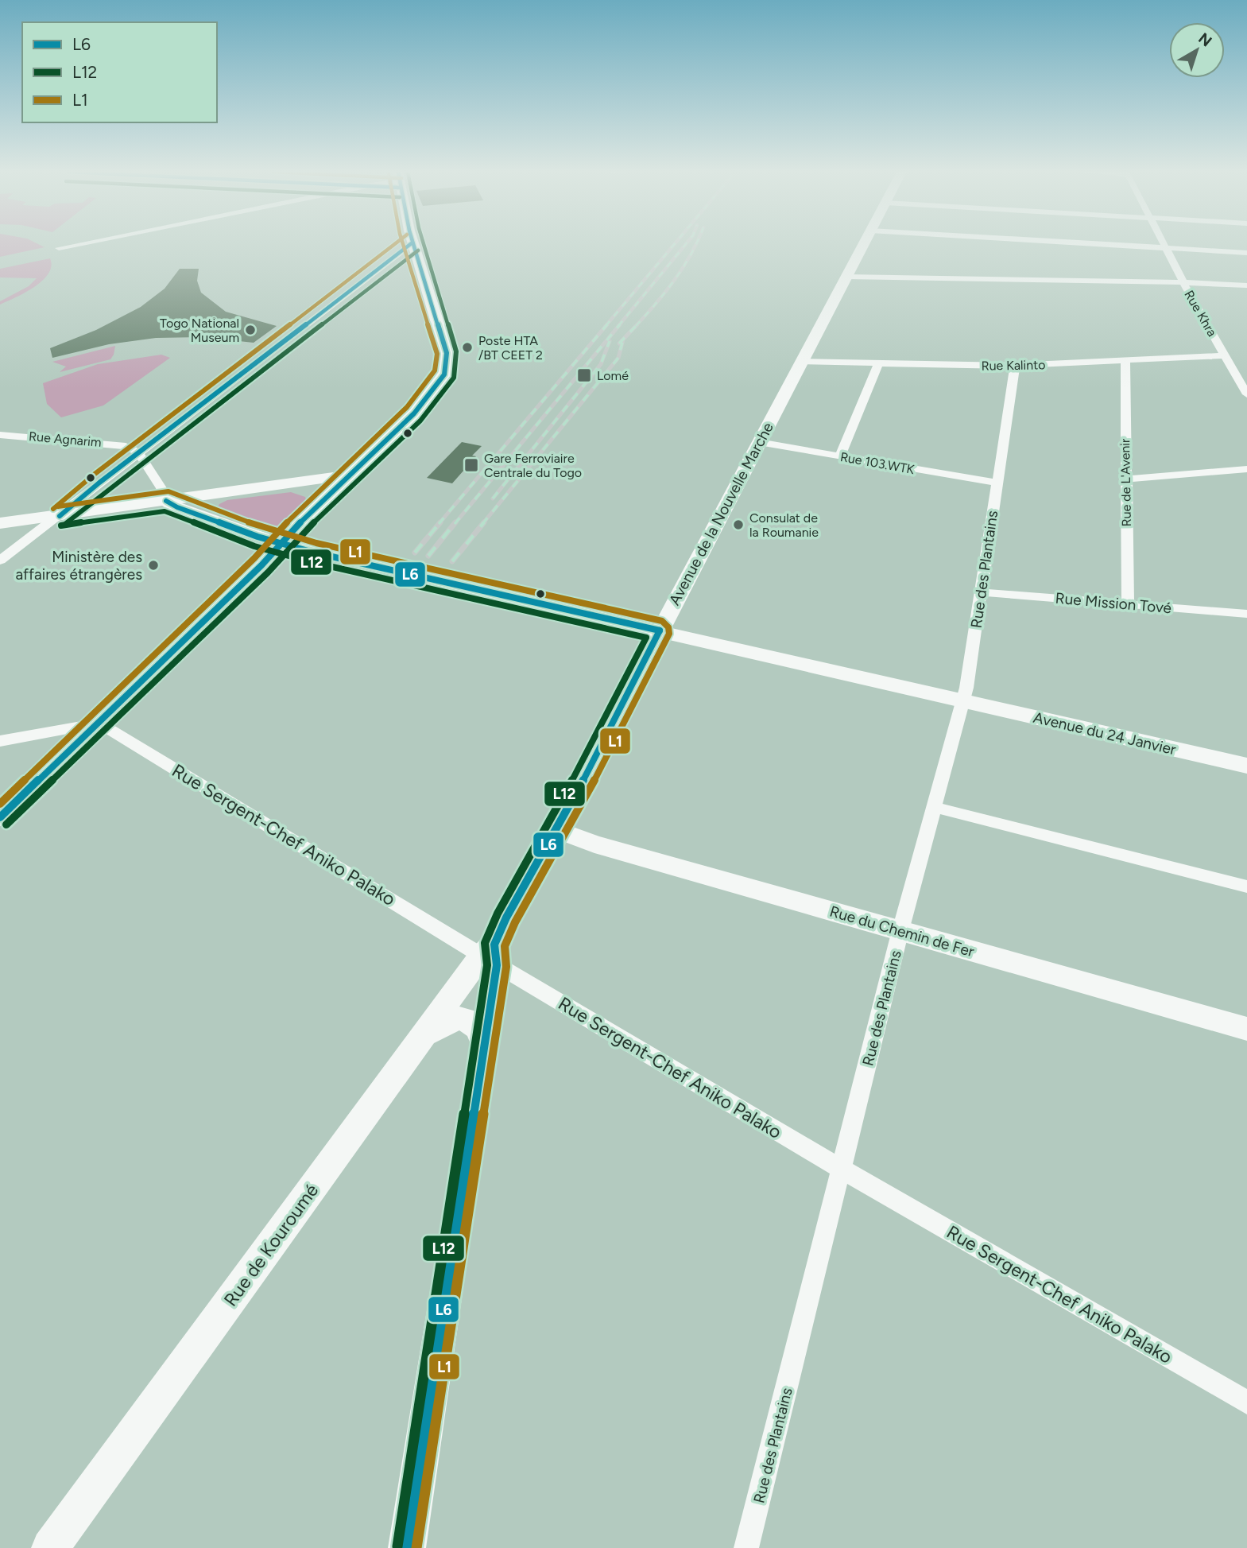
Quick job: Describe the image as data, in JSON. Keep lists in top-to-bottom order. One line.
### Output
{"streets":{"street":["Rue Khra","Rue Kalinto","Rue Agnarim","Rue 103.WTK","Rue de L'Avenir","Avenue de la Nouvelle Marche","Rue des Plantains","Rue Mission Tové","Avenue du 24 Janvier","Rue Sergent-Chef Aniko Palako","Rue du Chemin de Fer","Rue de Kouroumé"]},"crossings":[["Rue Khra","Rue Kalinto"],["Rue Kalinto","Rue de L'Avenir"],["Rue Kalinto","Avenue de la Nouvelle Marche"],["Rue Kalinto","Rue des Plantains"],["Rue 103.WTK","Avenue de la Nouvelle Marche"],["Rue 103.WTK","Rue des Plantains"],["Rue de L'Avenir","Rue Mission Tové"],["Avenue de la Nouvelle Marche","Avenue du 24 Janvier"],["Avenue de la Nouvelle Marche","Rue Sergent-Chef Aniko Palako"],["Avenue de la Nouvelle Marche","Rue du Chemin de Fer"],["Avenue de la Nouvelle Marche","Rue de Kouroumé"],["Rue des Plantains","Rue Mission Tové"],["Rue des Plantains","Avenue du 24 Janvier"],["Rue des Plantains","Rue Sergent-Chef Aniko Palako"],["Rue des Plantains","Rue du Chemin de Fer"],["Rue Sergent-Chef Aniko Palako","Rue de Kouroumé"]],"places":{"other":["Togo National Museum","Poste HTA /BT CEET 2","Consulat de la Roumanie","Ministère des affaires étrangères"],"transit":["Lomé","Gare Ferroviaire Centrale du Togo"]},"lines":["transit line L6","transit line L12","transit line L1"],"legend":["L6","L12","L1"],"north":"top right"}
